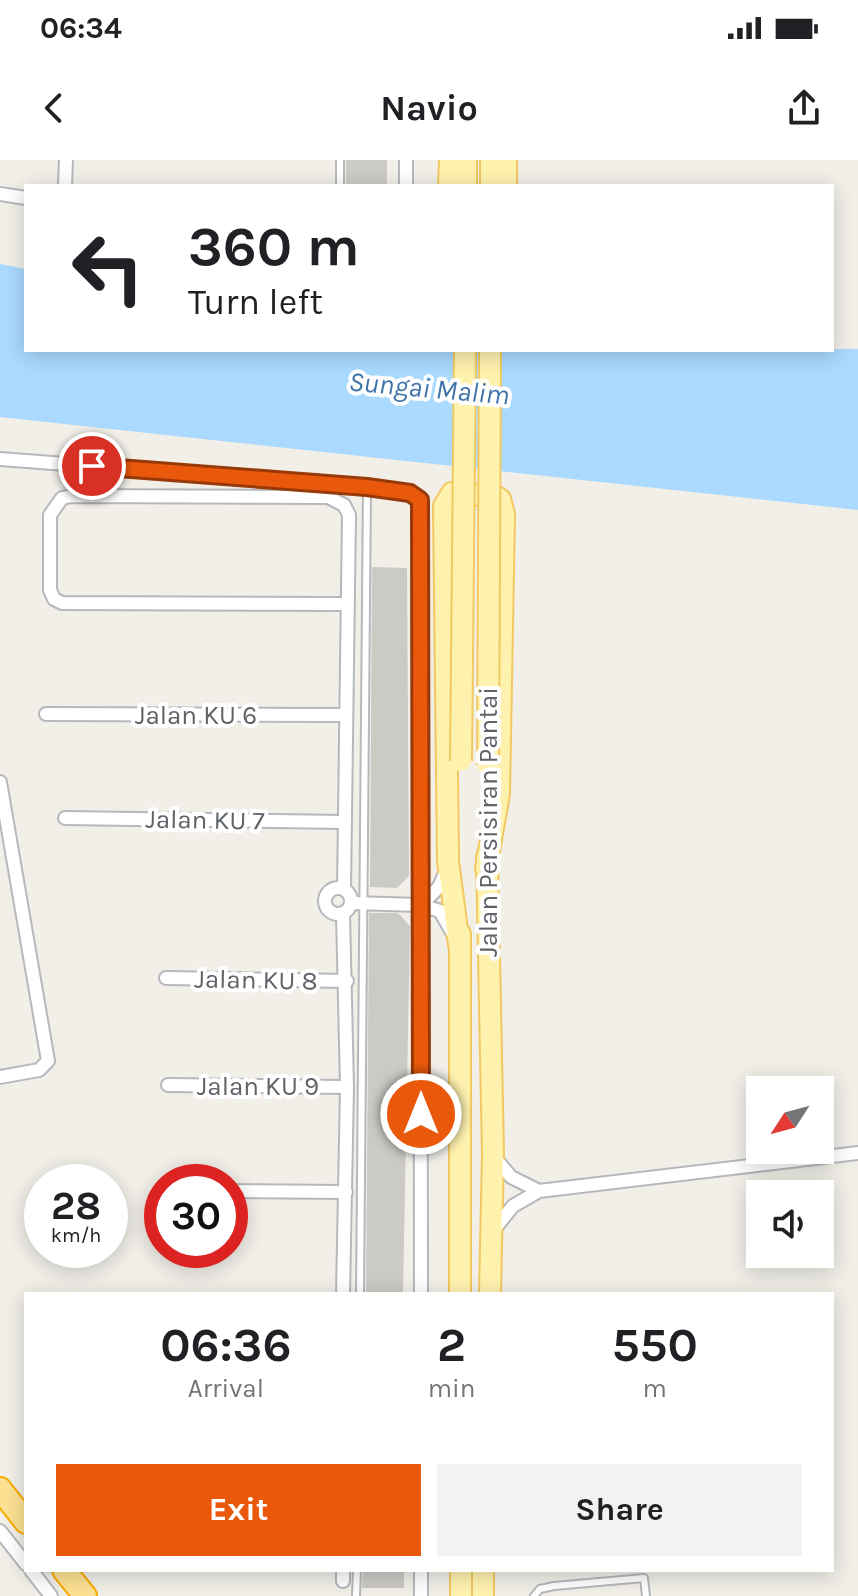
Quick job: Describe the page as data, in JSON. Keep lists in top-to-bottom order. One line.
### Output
{"streets":{"main road":["Jalan Persisiran Pantai"],"street":["Jalan KU 6","Jalan KU 7","Jalan KU 8","Jalan KU 9"]},"water":["Sungai Malim"],"north":"bottom left","page":{"status":"06:34","header":"Navio","turn":["360 m","Turn left"],"speed":"28 km/h","limit":"30","eta":["06:36","Arrival","2","min","550","m"],"buttons":["Exit","Share"]}}
